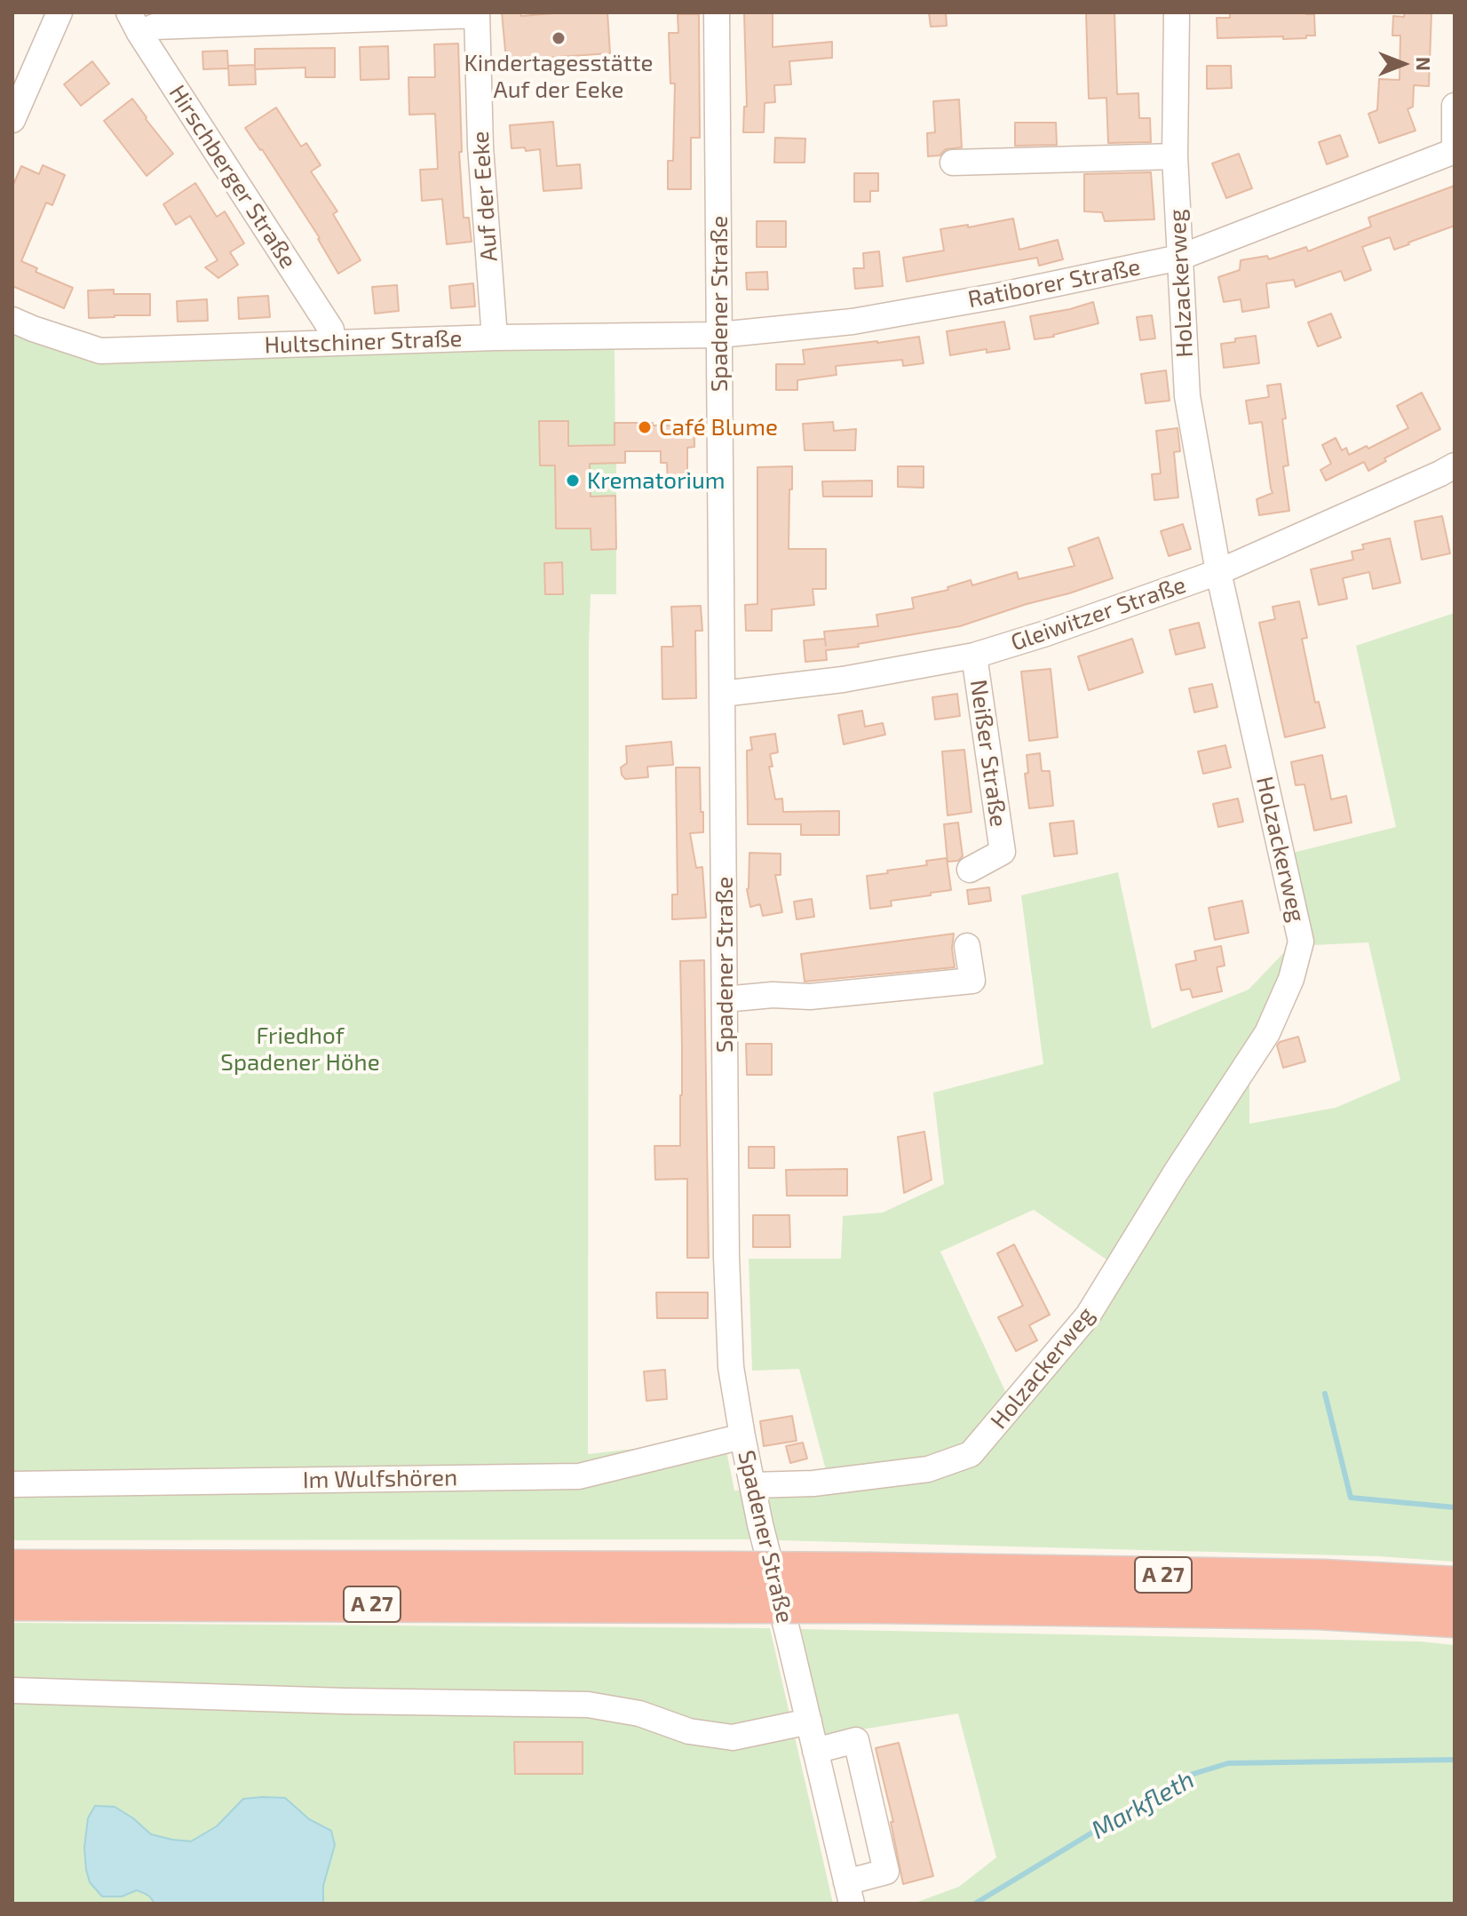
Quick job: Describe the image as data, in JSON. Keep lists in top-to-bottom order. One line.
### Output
{"streets":{"highway":["A 27"],"street":["Hirschberger Straße","Auf der Eeke","Ratiborer Straße","Holzackerweg","Spadener Straße","Hultschiner Straße","Gleiwitzer Straße","Neißer Straße","Im Wulfshören"]},"crossings":[["Hirschberger Straße","Hultschiner Straße"],["Auf der Eeke","Hultschiner Straße"],["Ratiborer Straße","Holzackerweg"],["Ratiborer Straße","Spadener Straße"],["Ratiborer Straße","Hultschiner Straße"],["Holzackerweg","Spadener Straße"],["Holzackerweg","Gleiwitzer Straße"],["Spadener Straße","Hultschiner Straße"],["Spadener Straße","Gleiwitzer Straße"],["Spadener Straße","Im Wulfshören"],["Gleiwitzer Straße","Neißer Straße"]],"water":["Markfleth"],"parks":["Friedhof Spadener Höhe"],"places":["Kindertagesstätte Auf der Eeke","Café Blume","Krematorium"],"north":"right"}
